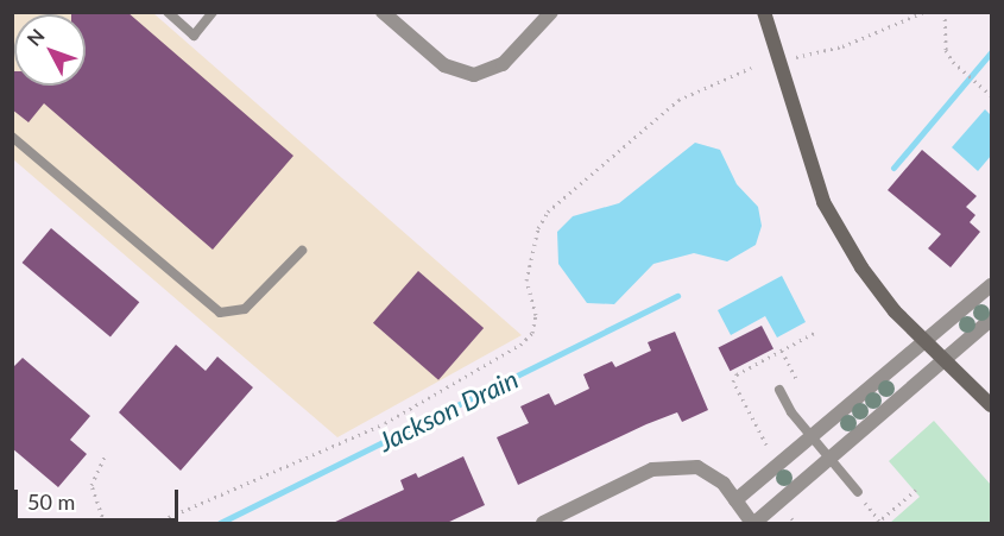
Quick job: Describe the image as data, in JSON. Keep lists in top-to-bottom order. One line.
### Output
{"water":["Jackson Drain"],"scale_bar":"50 m","north":"top left"}
